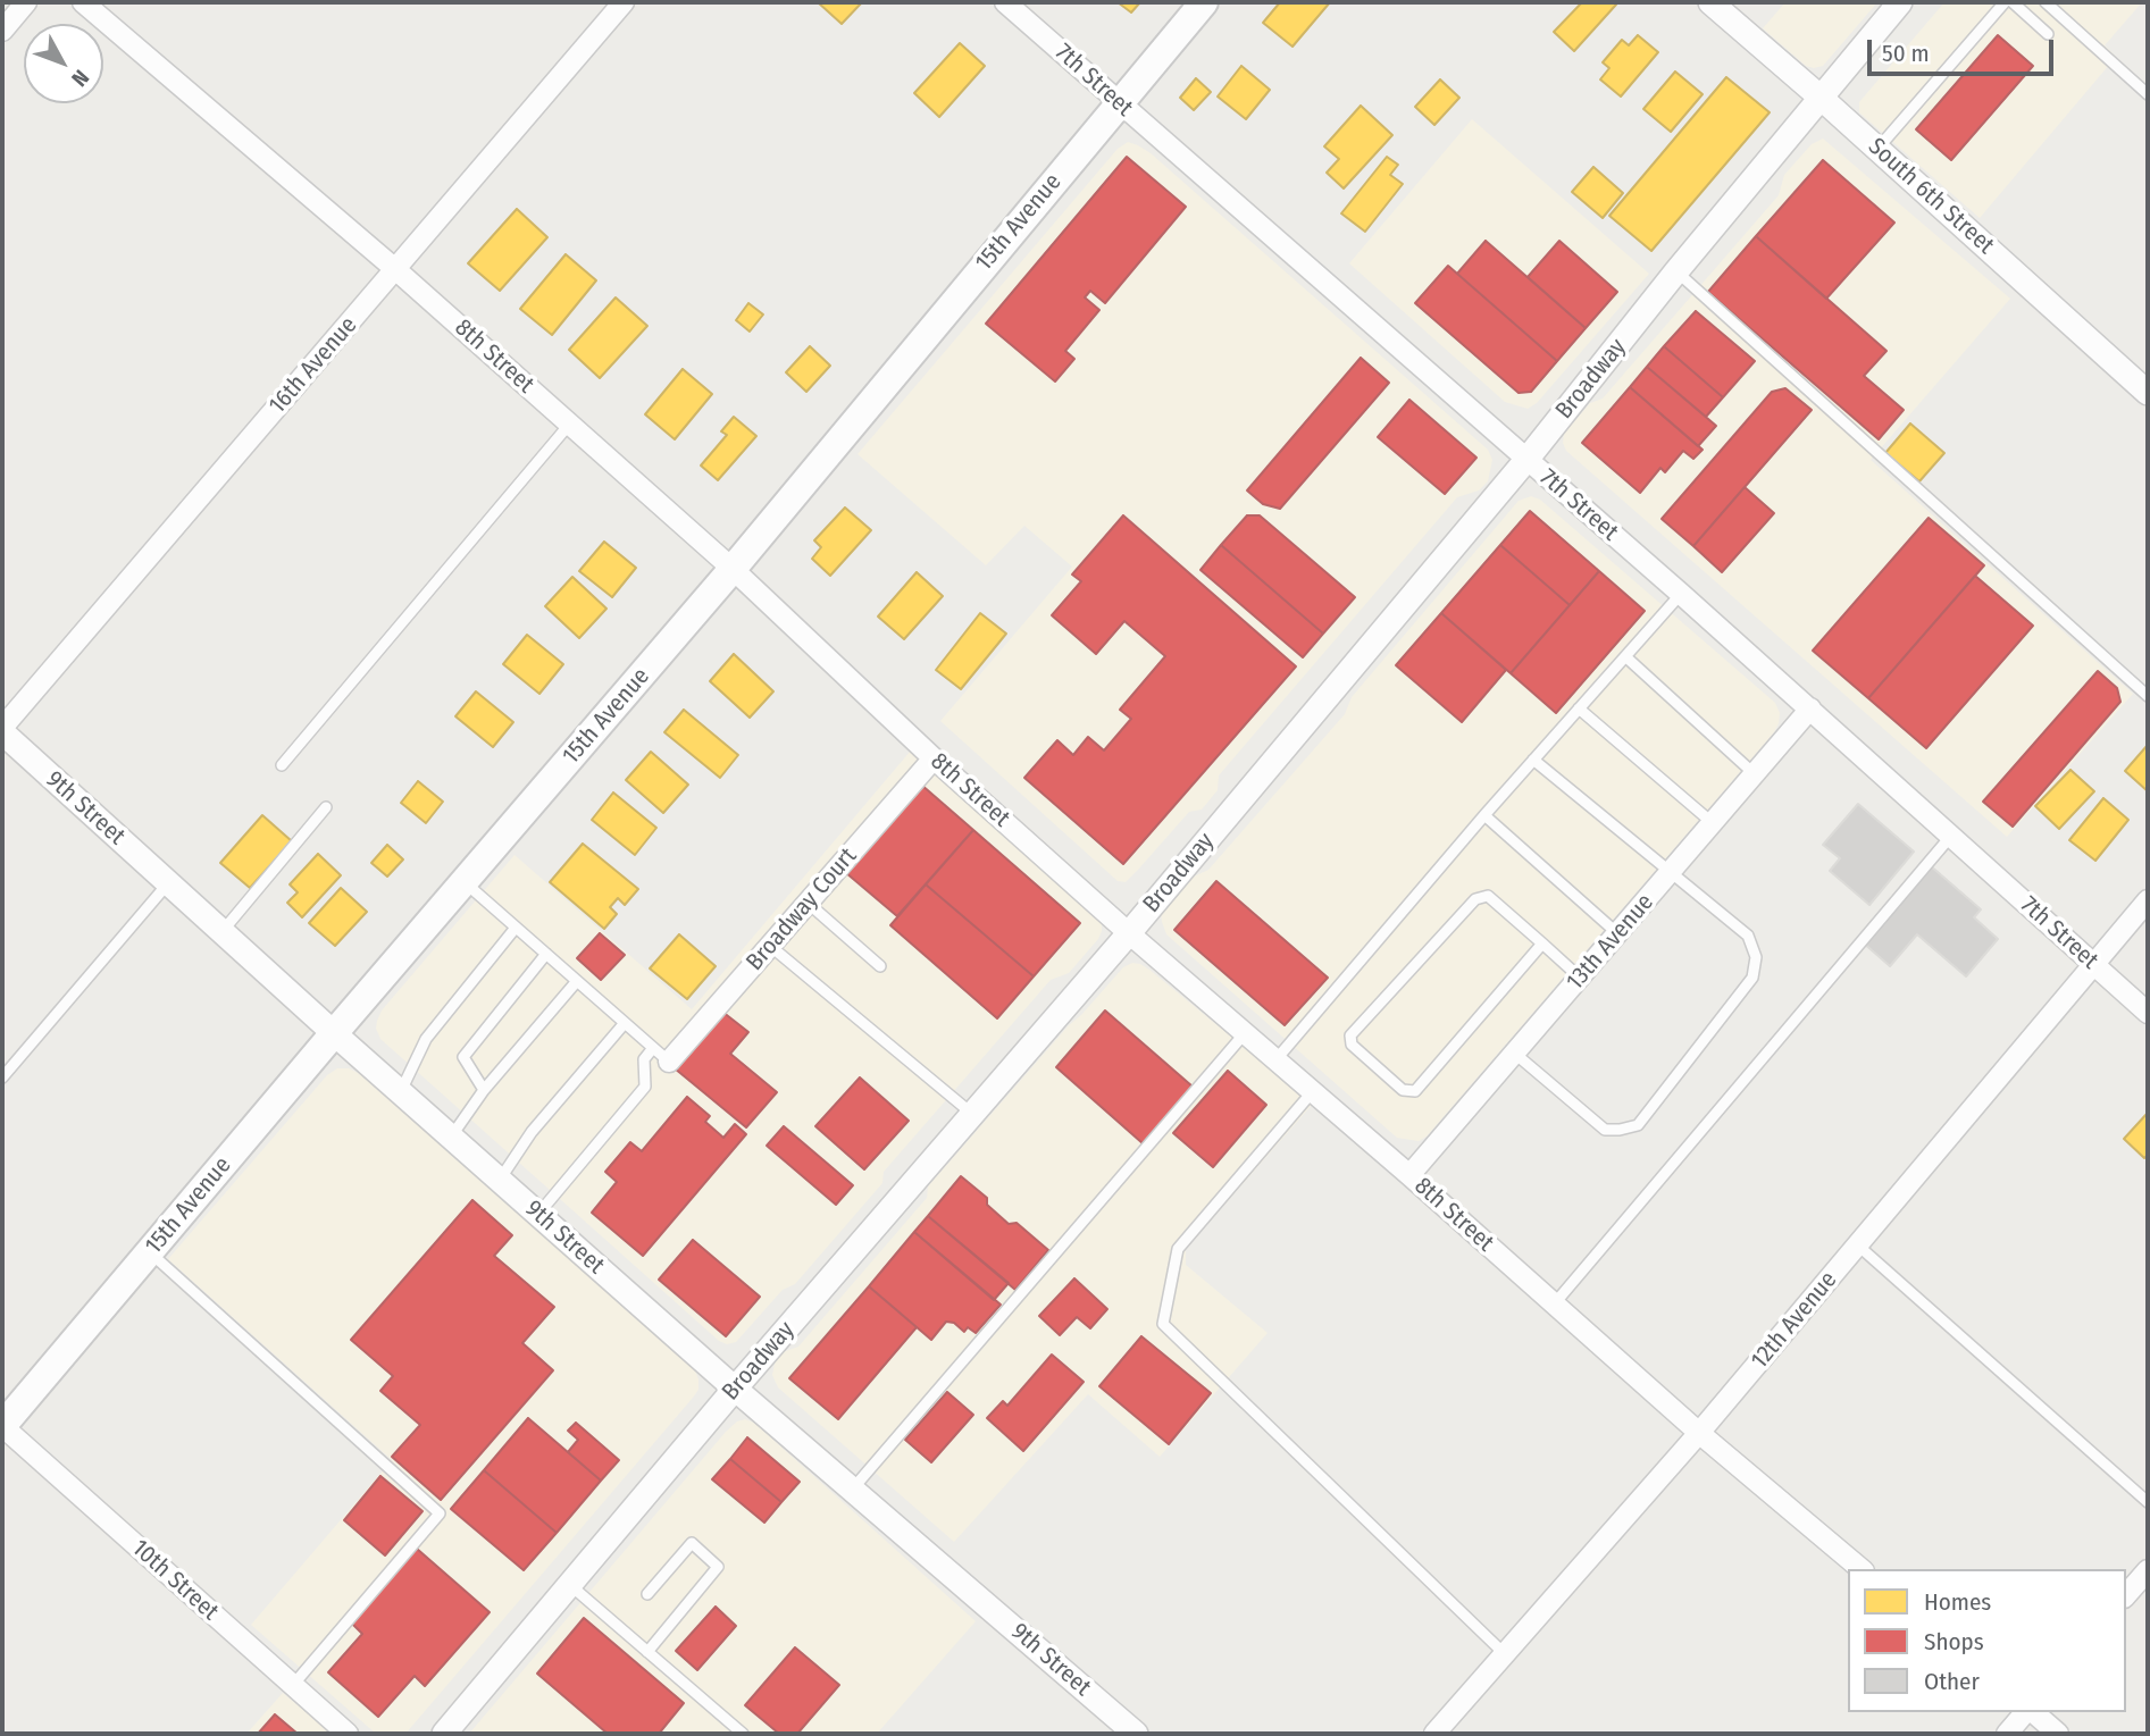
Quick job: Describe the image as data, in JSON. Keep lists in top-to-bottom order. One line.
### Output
{"streets":{"main road":["15th Avenue"],"street":["7th Street","South 6th Street","8th Street","16th Avenue","Broadway","9th Street","Broadway Court","13th Avenue","12th Avenue","10th Street"]},"crossings":[["7th Street","15th Avenue"],["7th Street","Broadway"],["7th Street","13th Avenue"],["7th Street","12th Avenue"],["South 6th Street","Broadway"],["15th Avenue","8th Street"],["15th Avenue","9th Street"],["15th Avenue","10th Street"],["8th Street","16th Avenue"],["8th Street","Broadway"],["8th Street","Broadway Court"],["8th Street","13th Avenue"],["8th Street","12th Avenue"],["16th Avenue","9th Street"],["Broadway","9th Street"]],"legend":["Homes","Shops","Other"],"scale_bar":"50 m","north":"bottom right"}
